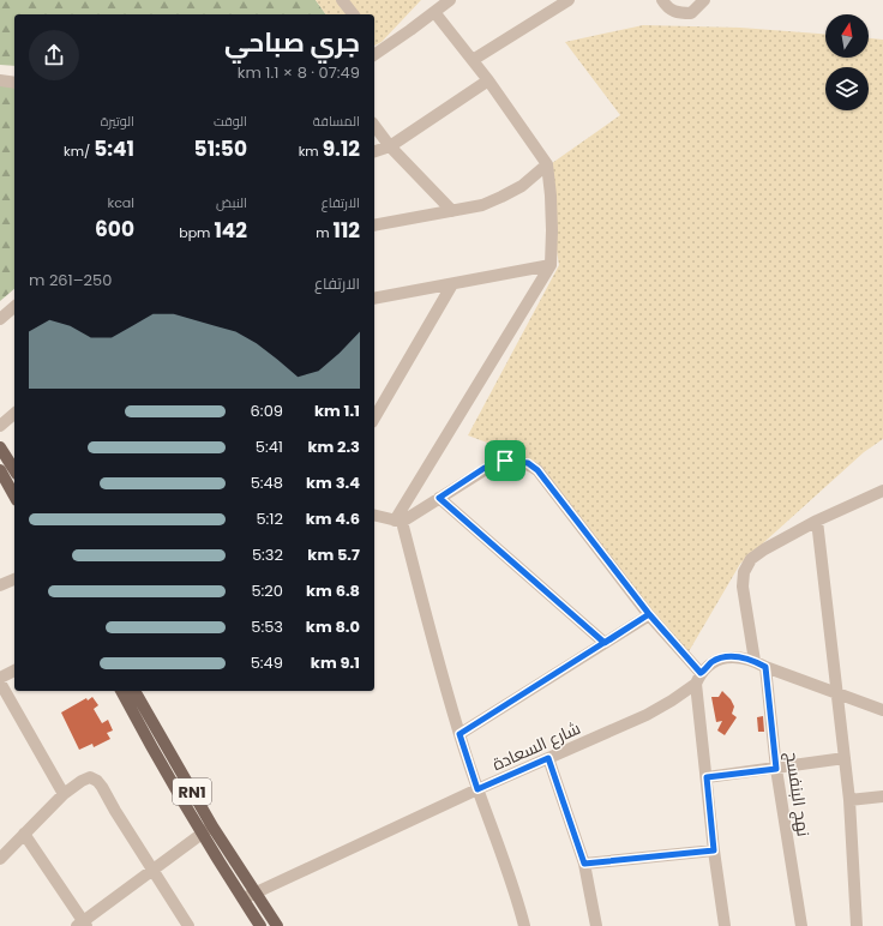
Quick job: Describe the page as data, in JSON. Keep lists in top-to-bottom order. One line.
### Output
{"streets":{"main road":["RN1"],"street":["شارع السعادة","نهج البنفسج"]},"crossings":[["شارع السعادة","RN1"],["شارع السعادة","نهج البنفسج"]],"north":"top","page":{"heading":["جري صباحي","07:49 · 8 × 1.1 km"],"stats":[["المسافة","9.12 km"],["الوقت","51:50"],["الوتيرة","5:41 /km"],["الارتفاع","112 m"],["النبض","142 bpm"],["kcal","600"]],"chart":["الارتفاع","250–261 m"],"list":[{"name":"1.1 km","note":"6:09"},{"name":"2.3 km","note":"5:41"},{"name":"3.4 km","note":"5:48"},{"name":"4.6 km","note":"5:12"},{"name":"5.7 km","note":"5:32"},{"name":"6.8 km","note":"5:20"},{"name":"8.0 km","note":"5:53"},{"name":"9.1 km","note":"5:49"}]}}
